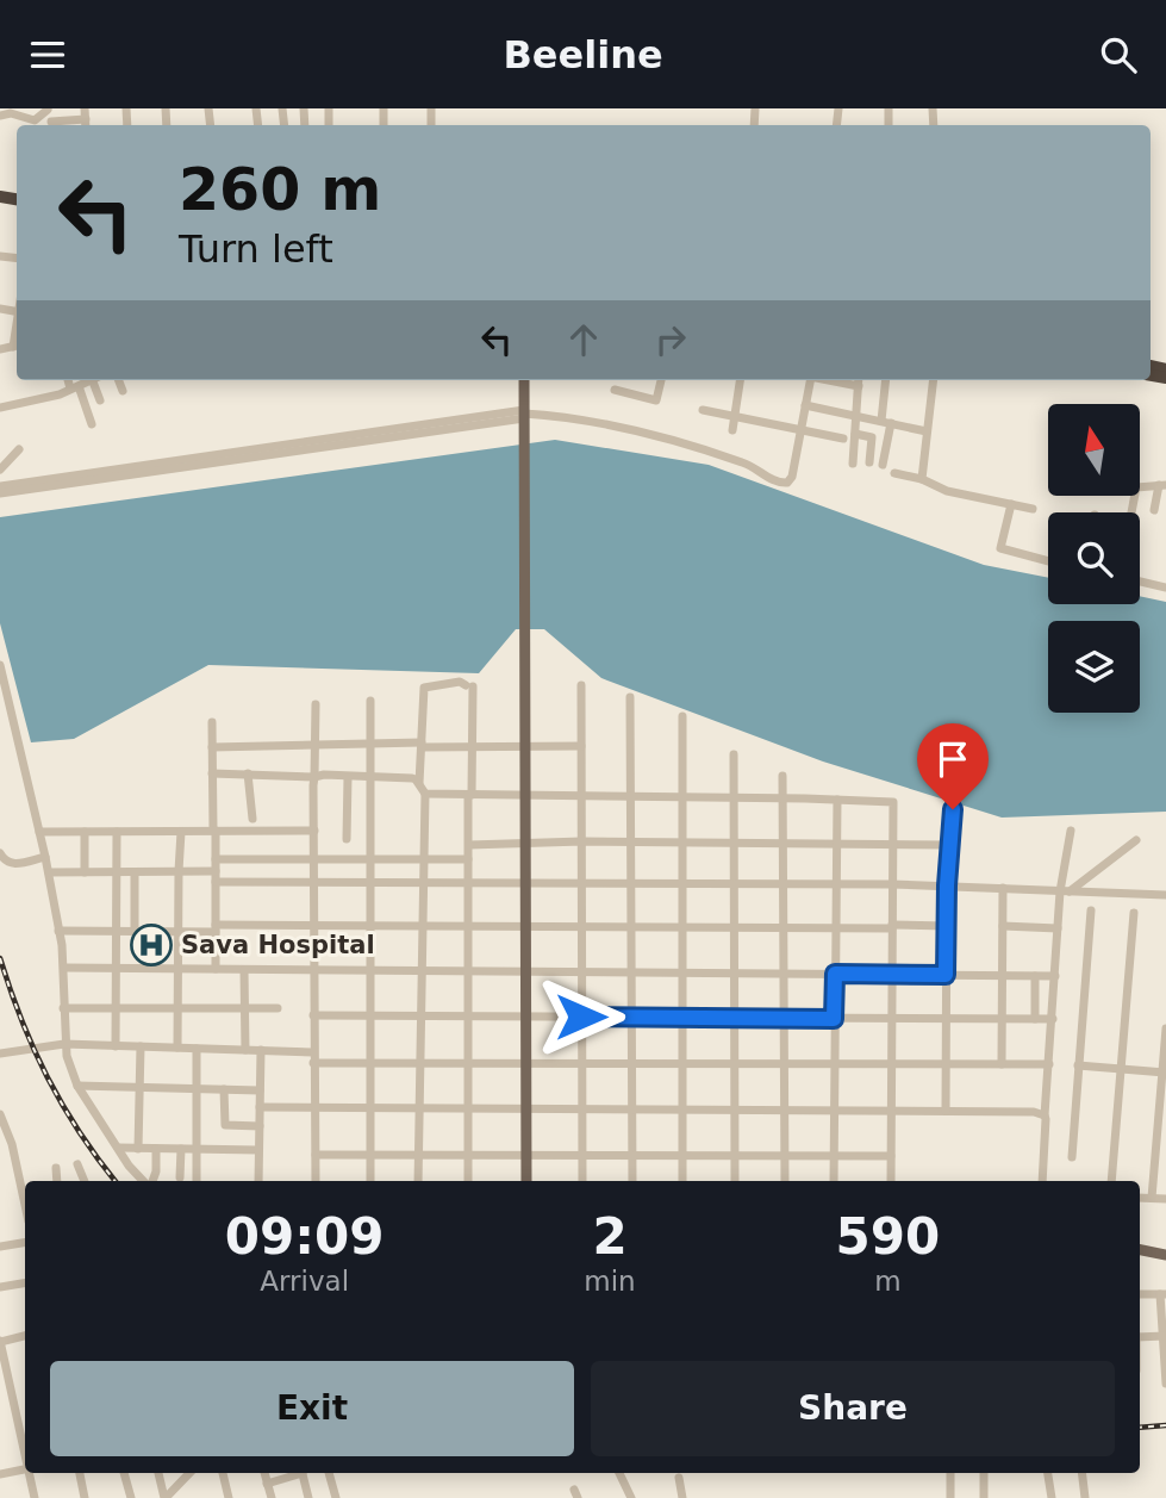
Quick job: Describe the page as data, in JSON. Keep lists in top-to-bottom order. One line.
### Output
{"places":{"hospital":["Sava Hospital"]},"north":"top","page":{"header":"Beeline","turn":["260 m","Turn left"],"eta":["09:09","Arrival","2","min","590","m"],"buttons":["Exit","Share"]}}
